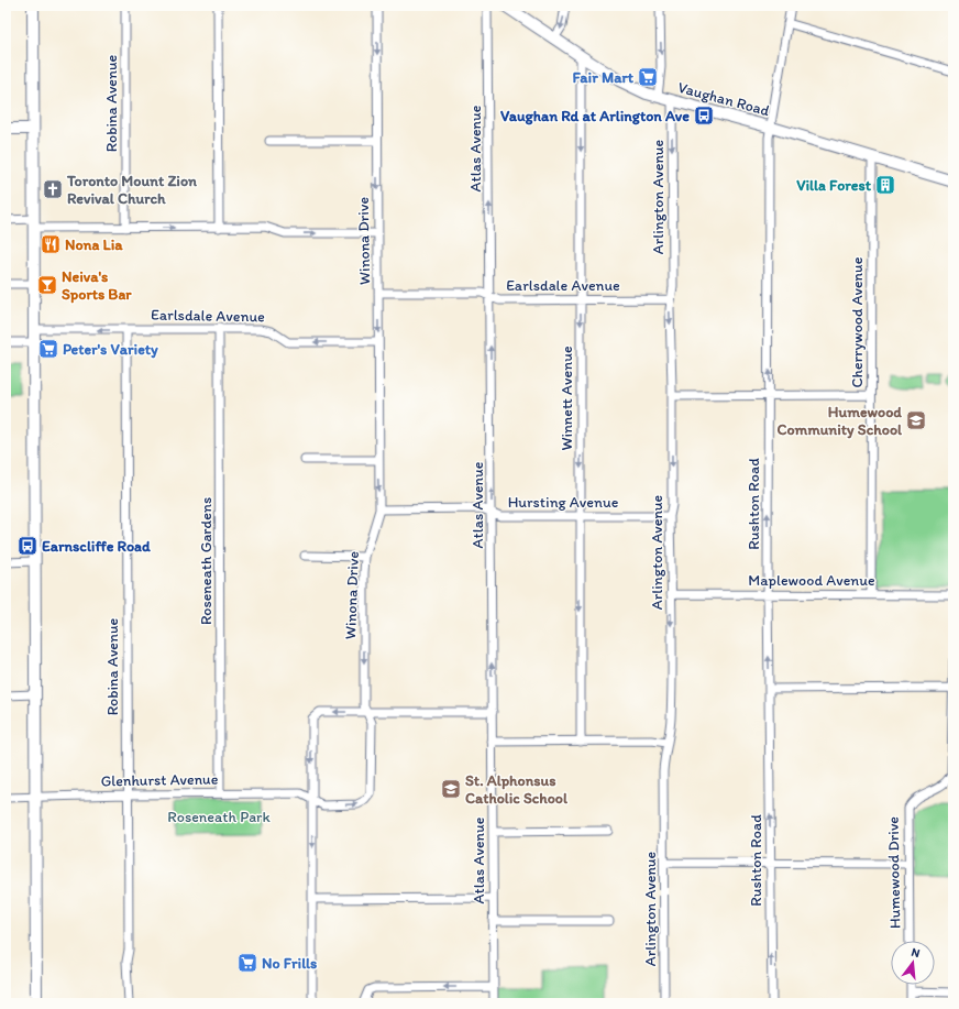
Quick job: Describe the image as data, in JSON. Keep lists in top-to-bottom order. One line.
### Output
{"streets":{"street":["Vaughan Road","Robina Avenue","Atlas Avenue","Arlington Avenue","Winona Drive","Earlsdale Avenue","Cherrywood Avenue","Winnett Avenue","Hursting Avenue","Rushton Road","Roseneath Gardens","Maplewood Avenue","Glenhurst Avenue","Humewood Drive"]},"crossings":[["Vaughan Road","Arlington Avenue"],["Vaughan Road","Cherrywood Avenue"],["Vaughan Road","Winnett Avenue"],["Vaughan Road","Rushton Road"],["Robina Avenue","Earlsdale Avenue"],["Robina Avenue","Glenhurst Avenue"],["Atlas Avenue","Earlsdale Avenue"],["Atlas Avenue","Hursting Avenue"],["Arlington Avenue","Earlsdale Avenue"],["Arlington Avenue","Hursting Avenue"],["Arlington Avenue","Maplewood Avenue"],["Winona Drive","Earlsdale Avenue"],["Winona Drive","Hursting Avenue"],["Winona Drive","Glenhurst Avenue"],["Earlsdale Avenue","Winnett Avenue"],["Earlsdale Avenue","Roseneath Gardens"],["Cherrywood Avenue","Maplewood Avenue"],["Winnett Avenue","Hursting Avenue"],["Rushton Road","Maplewood Avenue"],["Roseneath Gardens","Glenhurst Avenue"]],"one_way":["Atlas Avenue","Arlington Avenue","Earlsdale Avenue","Winnett Avenue","Rushton Road"],"parks":["Roseneath Park"],"places":{"supermarket":["Fair Mart","Peter's Variety","No Frills"],"bus stop":["Vaughan Rd at Arlington Ave","Earnscliffe Road"],"building":["Villa Forest"],"church":["Toronto Mount Zion Revival Church"],"restaurant":["Nona Lia"],"bar":["Neiva's Sports Bar"],"school or university":["Humewood Community School","St. Alphonsus Catholic School"]},"north":"top"}
